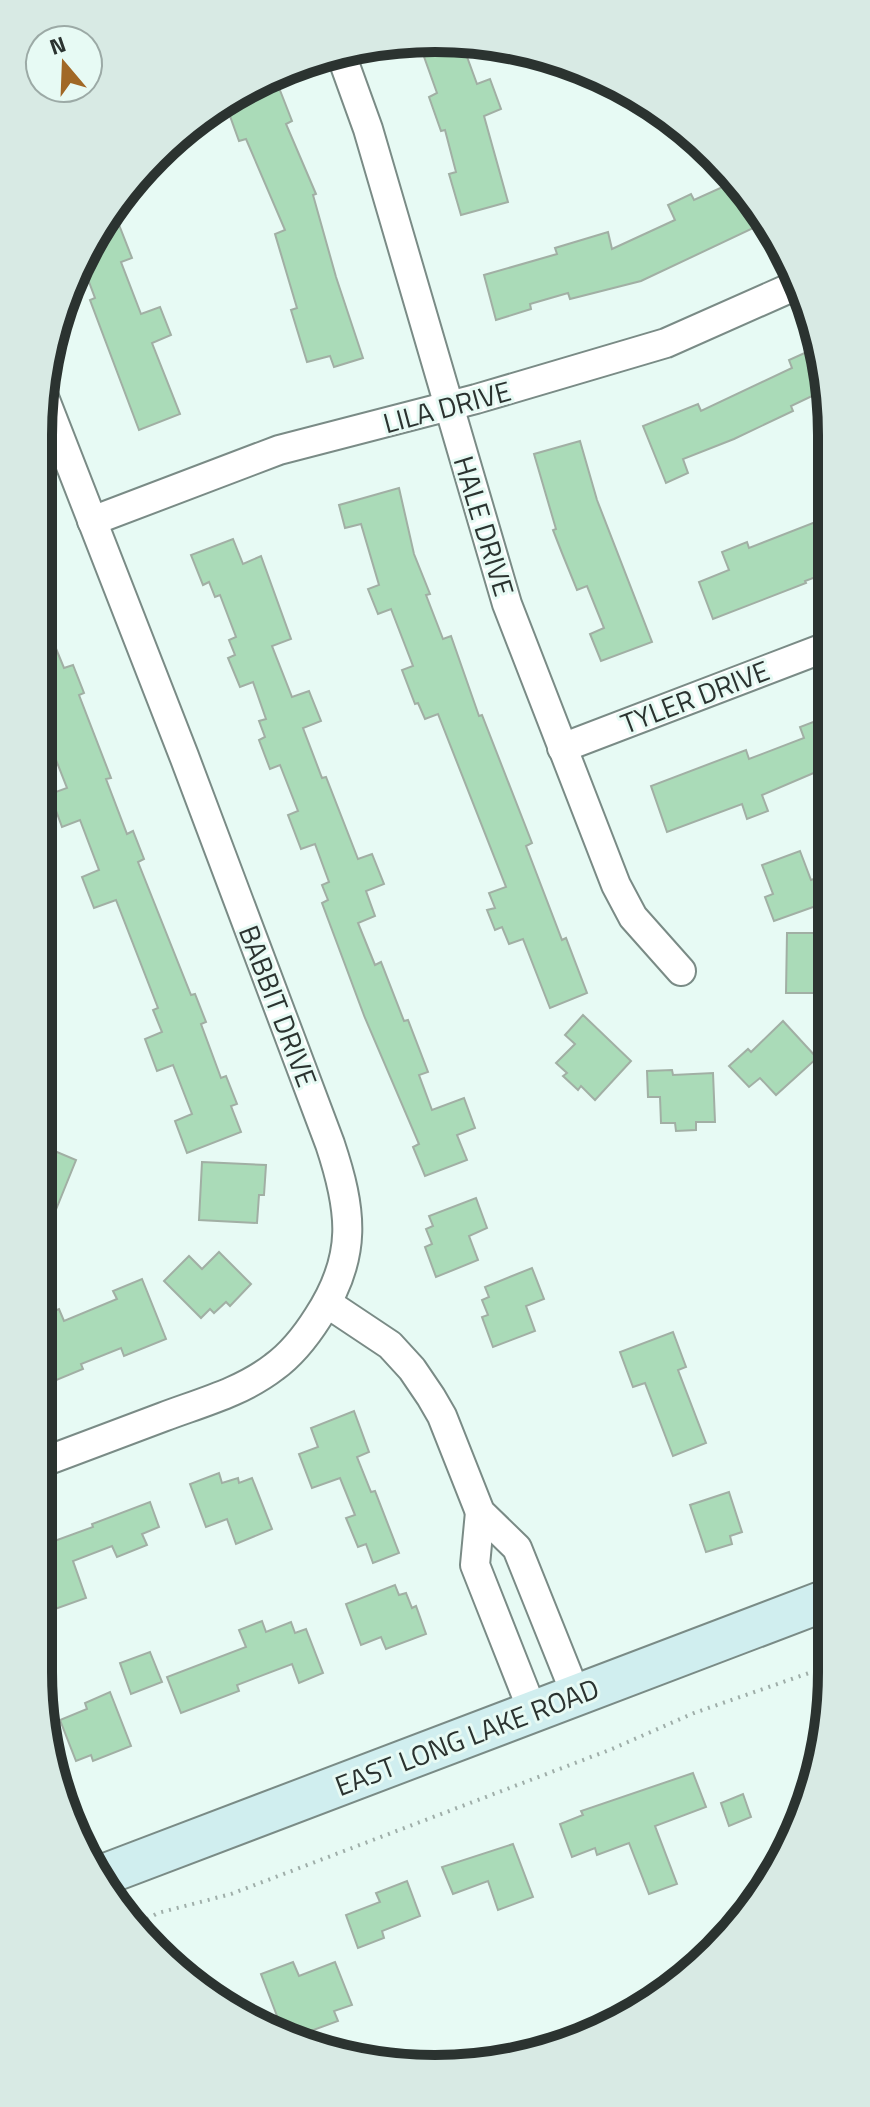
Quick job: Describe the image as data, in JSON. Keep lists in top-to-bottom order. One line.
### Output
{"streets":{"main road":["EAST LONG LAKE ROAD"],"street":["LILA DRIVE","HALE DRIVE","TYLER DRIVE","BABBIT DRIVE"]},"crossings":[["LILA DRIVE","HALE DRIVE"],["LILA DRIVE","BABBIT DRIVE"],["HALE DRIVE","TYLER DRIVE"]],"north":"top"}
